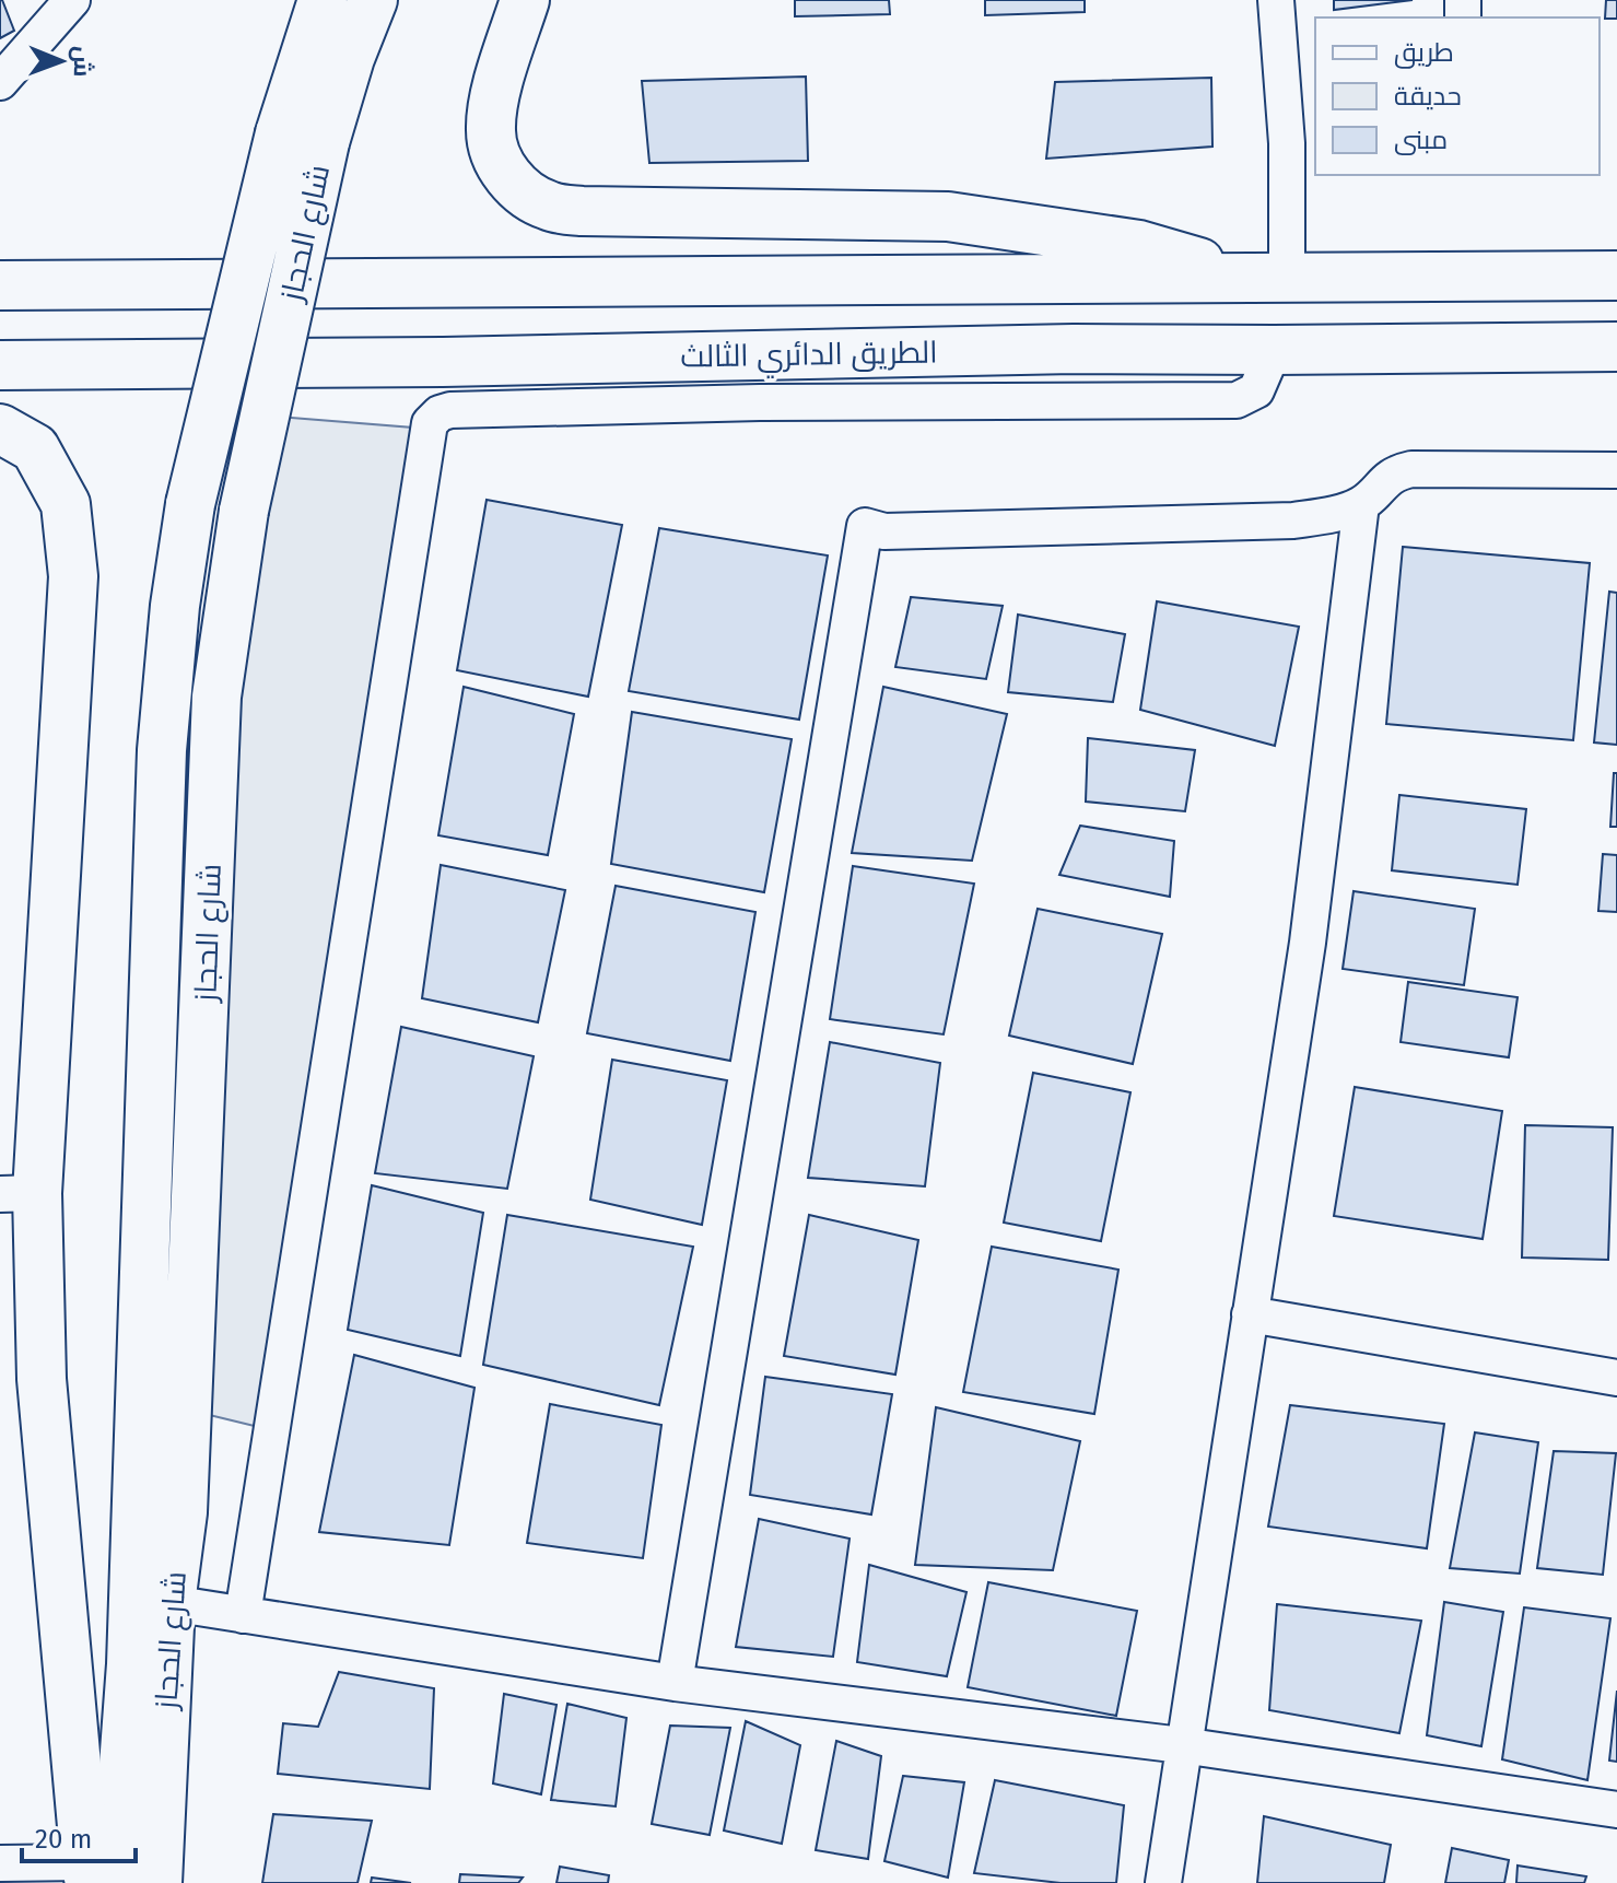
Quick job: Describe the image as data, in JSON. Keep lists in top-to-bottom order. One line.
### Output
{"streets":{"main road":["شارع الحجاز","الطريق الدائري الثالث"]},"legend":["طريق","حديقة","مبنى"],"scale_bar":"20 m","north":"right"}
